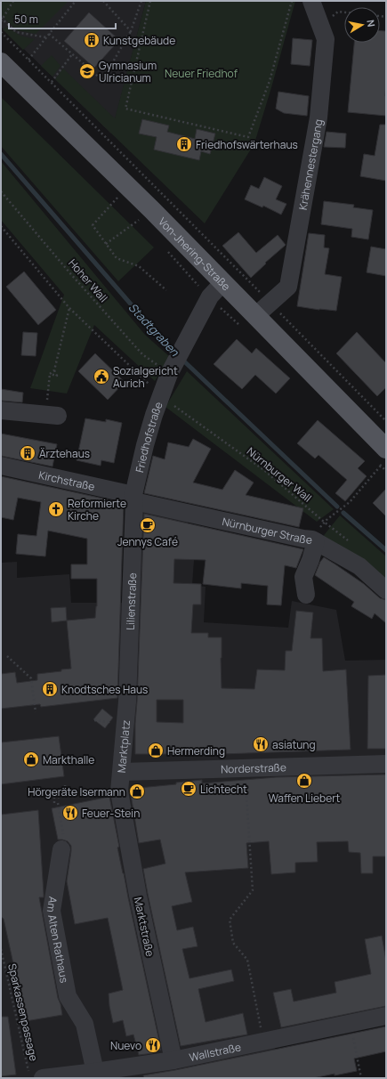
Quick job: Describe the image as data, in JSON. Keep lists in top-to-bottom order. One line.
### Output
{"streets":{"main road":["Von-Jhering-Straße"],"street":["Krähennestergang","Friedhofstraße","Kirchstraße","Nürnburger Straße","Lilienstraße","Marktplatz","Norderstraße","Marktstraße","Am Alten Rathaus","Wallstraße"],"path":["Hoher Wall","Nürnburger Wall","Sparkassenpassage"]},"crossings":[["Krähennestergang","Von-Jhering-Straße"],["Von-Jhering-Straße","Friedhofstraße"],["Hoher Wall","Friedhofstraße"],["Friedhofstraße","Nürnburger Wall"],["Friedhofstraße","Kirchstraße"],["Friedhofstraße","Nürnburger Straße"],["Friedhofstraße","Lilienstraße"],["Kirchstraße","Nürnburger Straße"],["Kirchstraße","Lilienstraße"],["Nürnburger Straße","Lilienstraße"],["Lilienstraße","Marktplatz"],["Marktplatz","Norderstraße"],["Marktplatz","Marktstraße"],["Marktstraße","Wallstraße"],["Am Alten Rathaus","Wallstraße"],["Sparkassenpassage","Wallstraße"]],"water":["Stadtgraben"],"parks":["Neuer Friedhof"],"places":{"building":["Kunstgebäude","Friedhofswärterhaus","Ärztehaus","Knodtsches Haus"],"school or university":["Gymnasium Ulricianum"],"public building":["Sozialgericht Aurich"],"church":["Reformierte Kirche"],"cafe":["Jennys Café","Lichtecht"],"restaurant":["asiatung","Feuer-Stein","Nuevo"],"shop":["Hermerding","Markthalle","Waffen Liebert","Hörgeräte Isermann"]},"scale_bar":"50 m","north":"right"}
